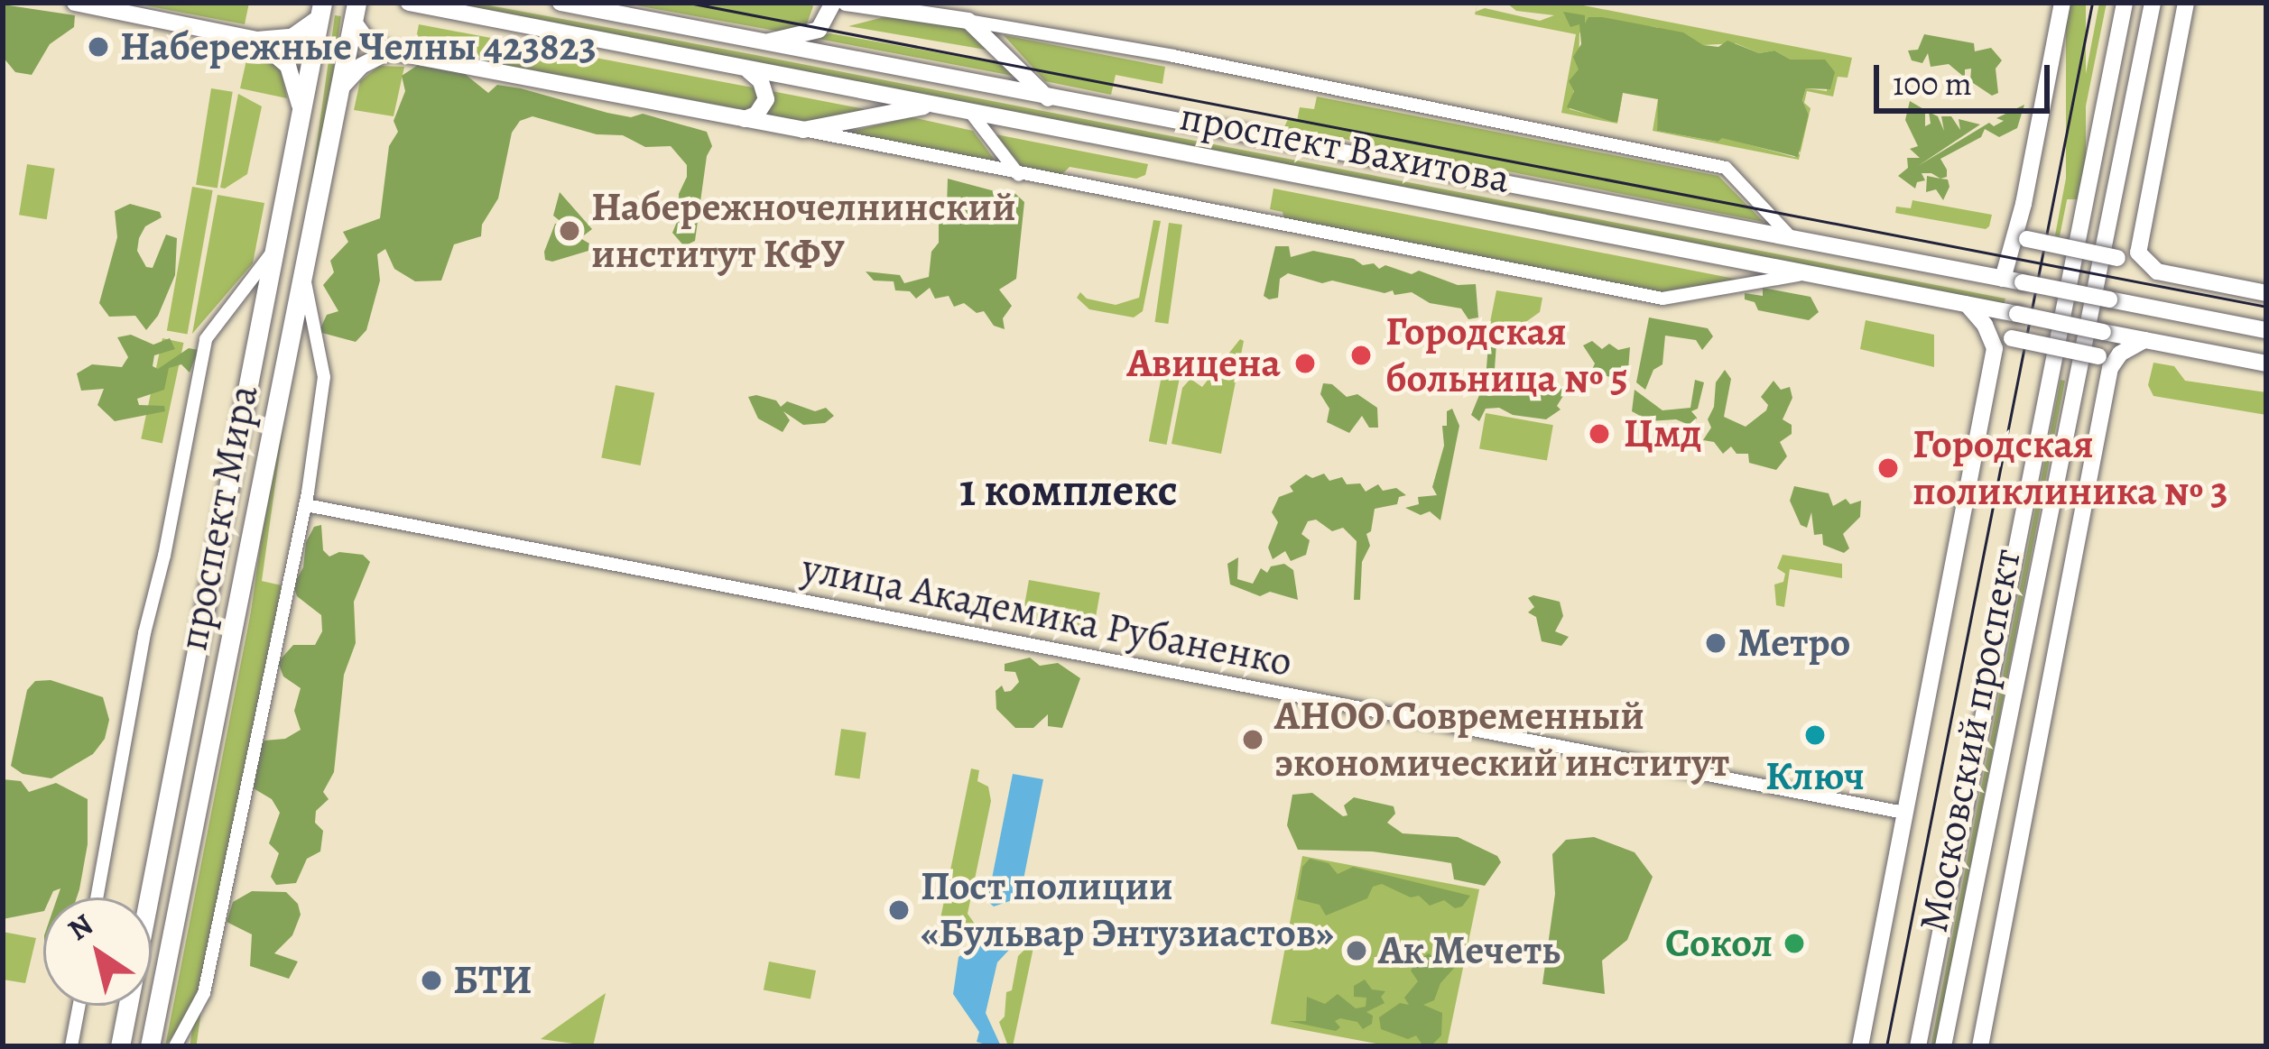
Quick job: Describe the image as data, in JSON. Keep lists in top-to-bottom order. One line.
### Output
{"streets":{"main road":["проспект Вахитова","проспект Мира","Московский проспект"],"street":["улица Академика Рубаненко"]},"districts":["1 комплекс"],"places":["Набережные Челны 423823","Набережночелнинский институт КФУ","Городская больница № 5","Авицена","Цмд","Городская поликлиника № 3","Метро","Ключ","АНОО Современный экономический институт","Пост полиции «Бульвар Энтузиастов»","Сокол","Ак Мечеть","БТИ"],"scale_bar":"100 m","north":"top left"}
